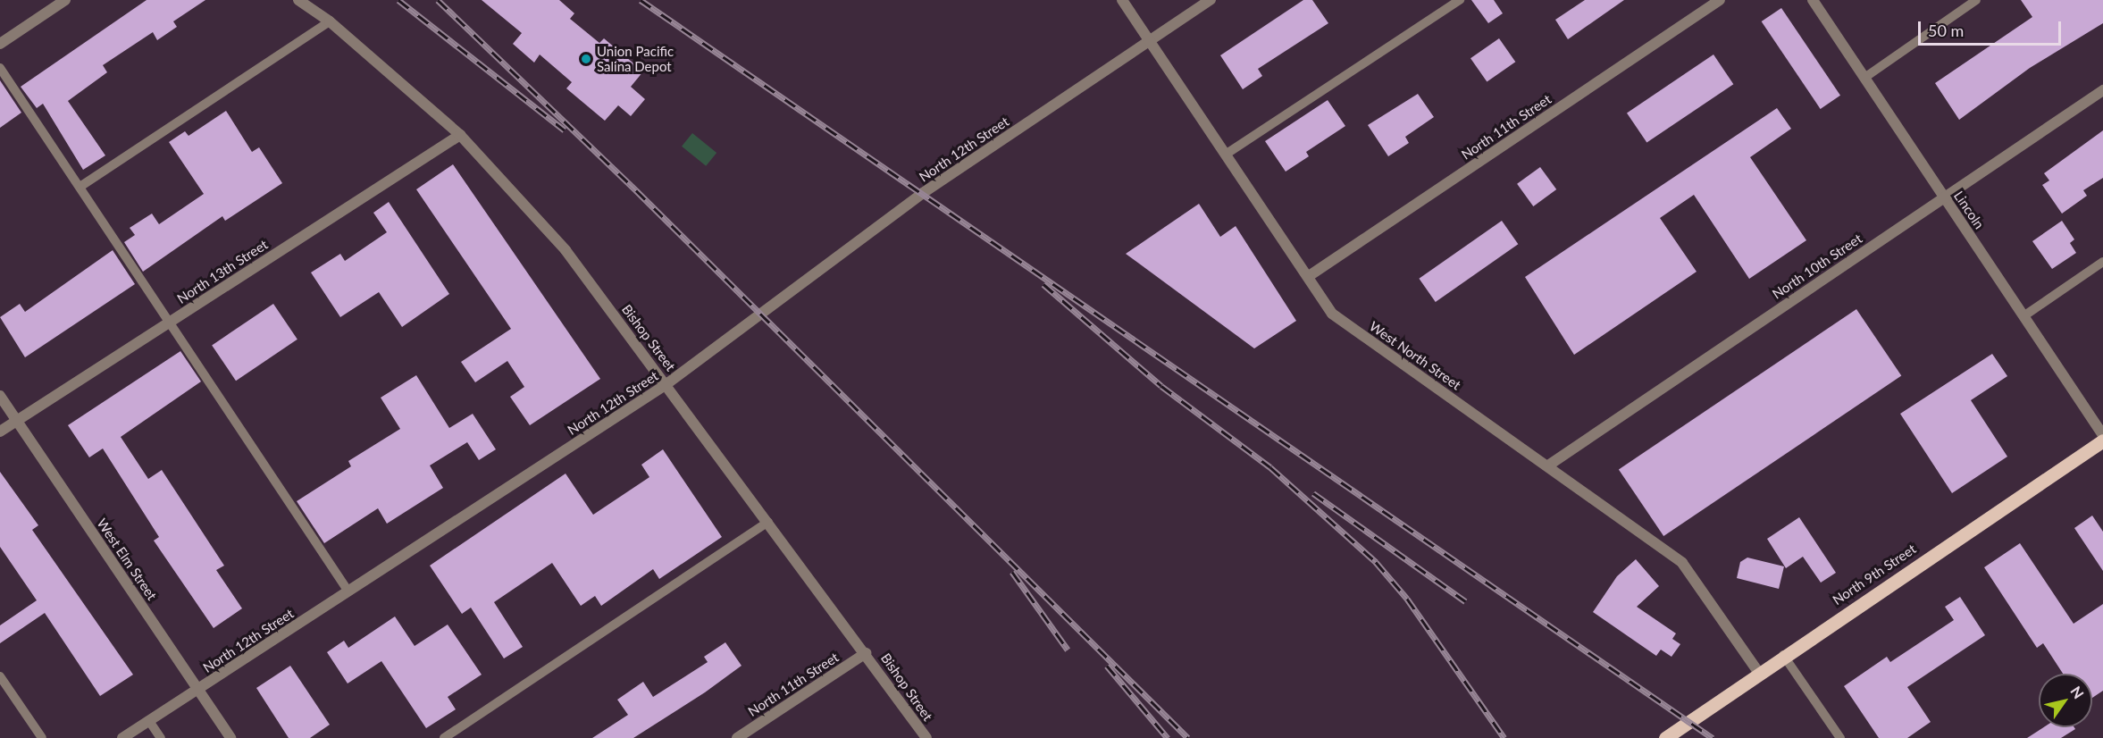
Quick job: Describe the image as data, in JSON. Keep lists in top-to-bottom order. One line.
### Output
{"streets":{"main road":["North 9th Street"],"street":["North 11th Street","North 12th Street","Lincoln","North 10th Street","North 13th Street","Bishop Street","West North Street","West Elm Street"]},"crossings":[["North 11th Street","Bishop Street"],["North 11th Street","West North Street"],["North 12th Street","Bishop Street"],["North 12th Street","West North Street"],["North 12th Street","West Elm Street"],["Lincoln","North 10th Street"],["North 10th Street","West North Street"],["North 13th Street","Bishop Street"],["North 13th Street","West Elm Street"],["West North Street","North 9th Street"]],"places":["Union Pacific Salina Depot"],"scale_bar":"50 m","north":"top right"}
